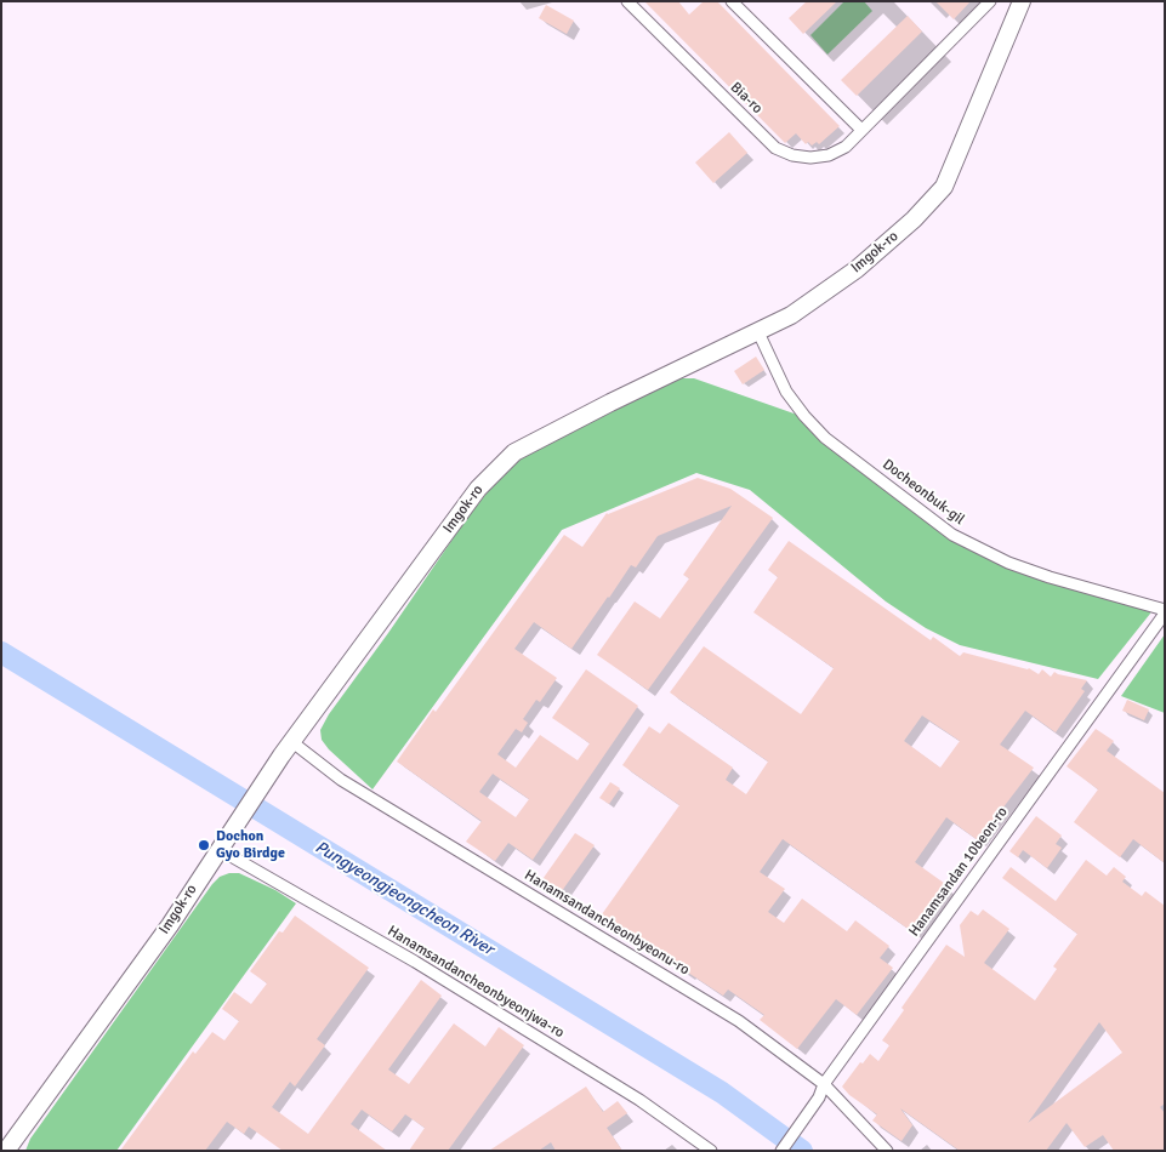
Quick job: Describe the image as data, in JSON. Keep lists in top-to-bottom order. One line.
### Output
{"streets":{"main road":["Imgok-ro"],"street":["Bia-ro","Docheonbuk-gil","Hanamsandan 10beon-ro","Hanamsandancheonbyeonu-ro","Hanamsandancheonbyeonjwa-ro"]},"crossings":[["Imgok-ro","Docheonbuk-gil"],["Imgok-ro","Hanamsandancheonbyeonu-ro"],["Imgok-ro","Hanamsandancheonbyeonjwa-ro"],["Docheonbuk-gil","Hanamsandan 10beon-ro"],["Hanamsandan 10beon-ro","Hanamsandancheonbyeonu-ro"]],"water":["Pungyeongjeongcheon River"],"places":["Dochon Gyo Birdge"]}
